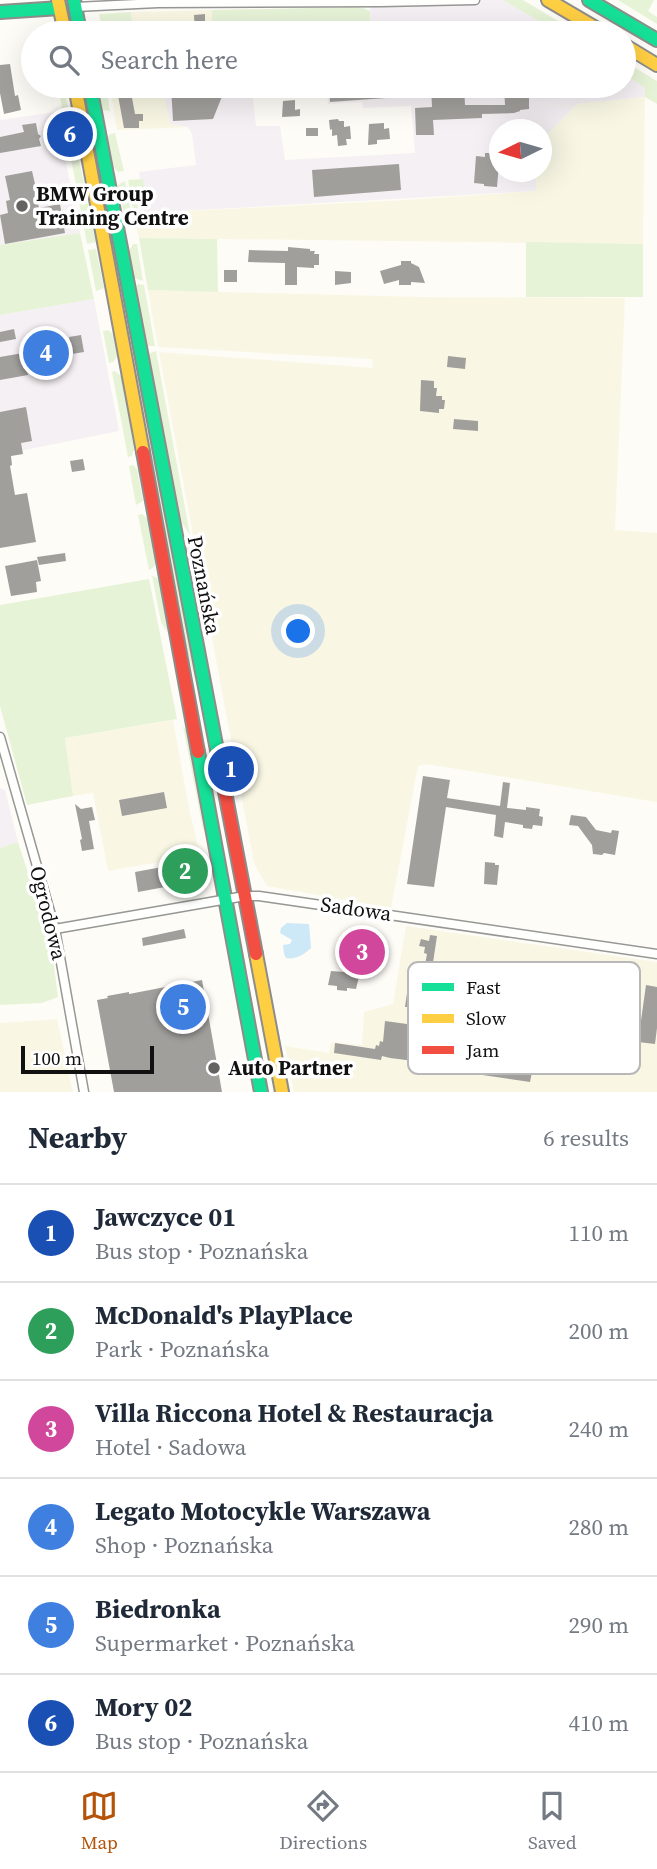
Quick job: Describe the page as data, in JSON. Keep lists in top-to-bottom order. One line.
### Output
{"streets":{"main road":["Poznańska"],"street":["Sadowa","Ogrodowa"]},"crossings":[["Poznańska","Sadowa"],["Sadowa","Ogrodowa"]],"places":["BMW Group Training Centre","Auto Partner"],"legend":["Fast","Slow","Jam"],"scale_bar":"100 m","north":"left","page":{"search":"Search here","pins":["6","4","1","2","3","5"],"scale":"100 m","heading":["Nearby","6 results"],"list":[{"mark":"1","name":"Jawczyce 01","note":"Bus stop · Poznańska","value":"110 m"},{"mark":"2","name":"McDonald's PlayPlace","note":"Park · Poznańska","value":"200 m"},{"mark":"3","name":"Villa Riccona Hotel & Restauracja","note":"Hotel · Sadowa","value":"240 m"},{"mark":"4","name":"Legato Motocykle Warszawa","note":"Shop · Poznańska","value":"280 m"},{"mark":"5","name":"Biedronka","note":"Supermarket · Poznańska","value":"290 m"},{"mark":"6","name":"Mory 02","note":"Bus stop · Poznańska","value":"410 m"}],"nav":["Map","Directions","Saved"]}}
